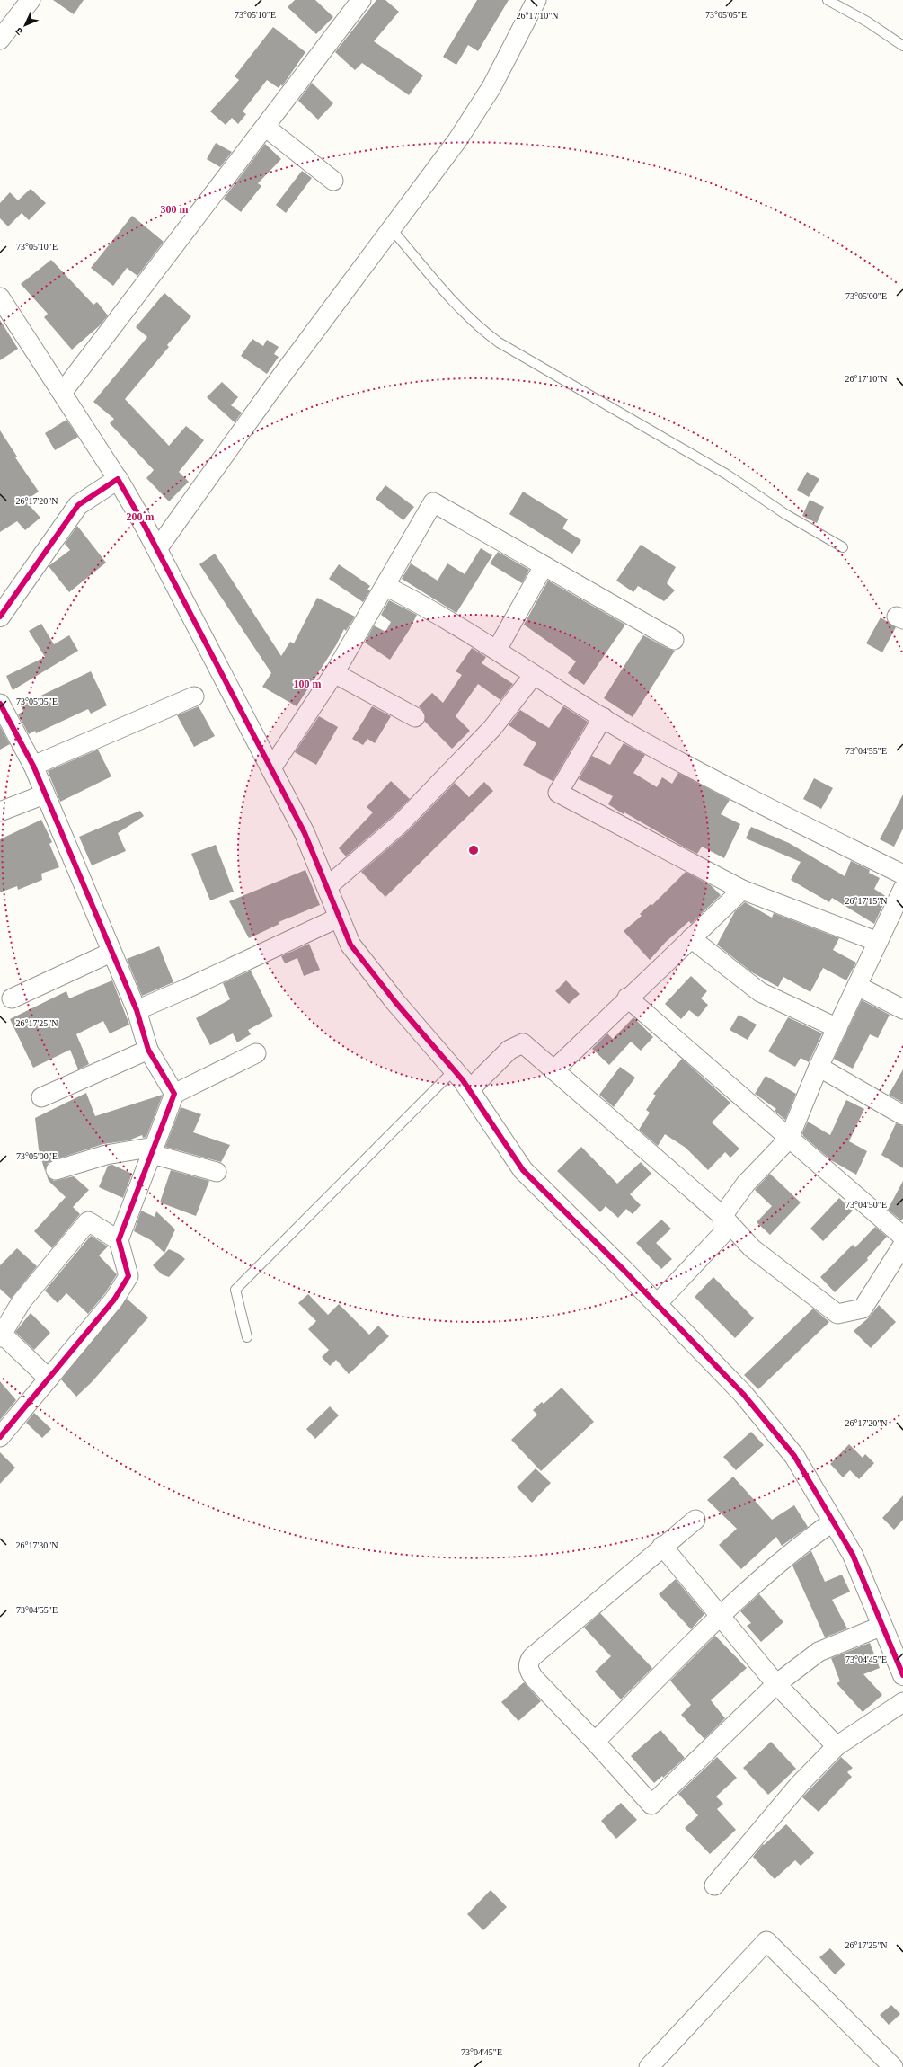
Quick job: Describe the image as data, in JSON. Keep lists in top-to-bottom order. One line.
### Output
{"north":"bottom left","coordinates":["73°05'10\"E","73°05'05\"E","26°17'10\"N","73°05'00\"E","26°17'20\"N","73°04'55\"E","26°17'15\"N","26°17'25\"N","73°04'50\"E","26°17'30\"N","73°04'45\"E"],"rings":["300 m","200 m","100 m"]}
